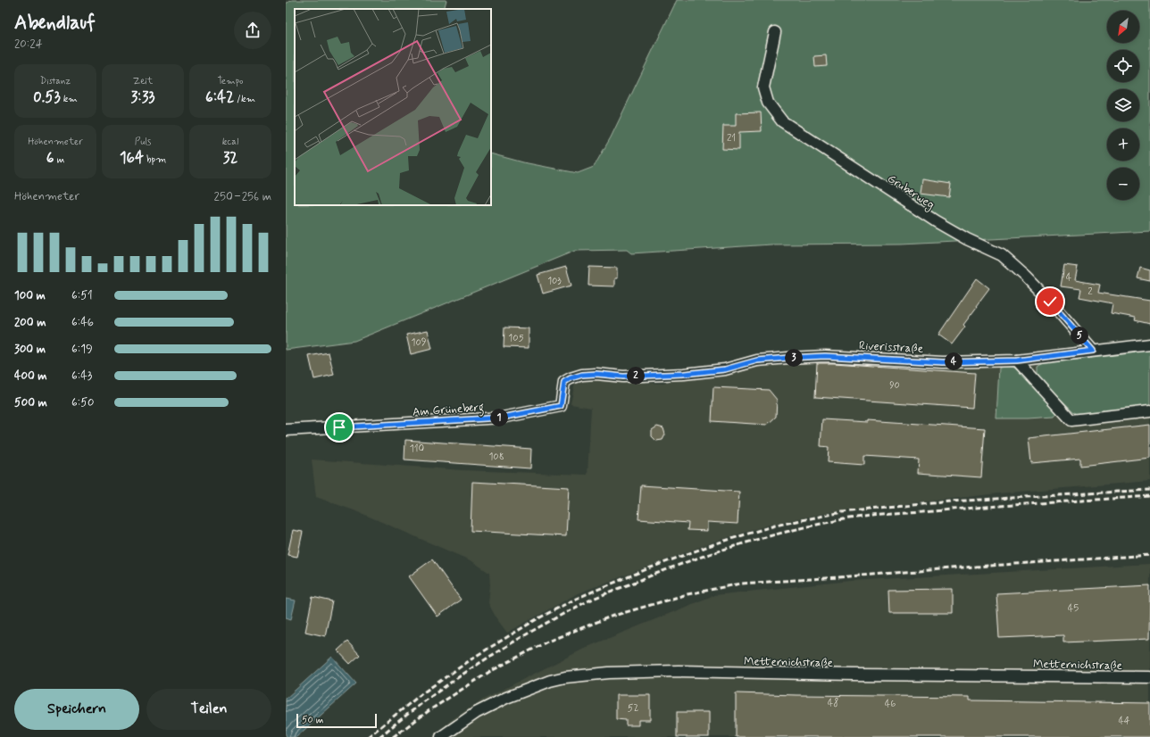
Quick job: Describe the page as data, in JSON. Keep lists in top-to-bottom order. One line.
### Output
{"streets":{"street":["Gruberweg","Riverisstraße","Am Grüneberg","Metternichstraße"]},"crossings":[["Gruberweg","Riverisstraße"],["Riverisstraße","Am Grüneberg"]],"house_numbers":["21","4","103","2","105","109","90","110","108","45","48","46","52","44"],"scale_bar":"50 m","north":"bottom left","page":{"heading":["Abendlauf","20:24"],"map_buttons":["+","−"],"stats":[["Distanz","0.53 km"],["Zeit","3:33"],["Tempo","6:42 /km"],["Höhenmeter","6 m"],["Puls","164 bpm"],["kcal","32"]],"chart":["Höhenmeter","250–256 m"],"list":[{"name":"100 m","note":"6:51"},{"name":"200 m","note":"6:46"},{"name":"300 m","note":"6:19"},{"name":"400 m","note":"6:43"},{"name":"500 m","note":"6:50"}],"pins":["5","3","4","2","1"],"buttons":["Speichern","Teilen"],"scale":"50 m"}}
